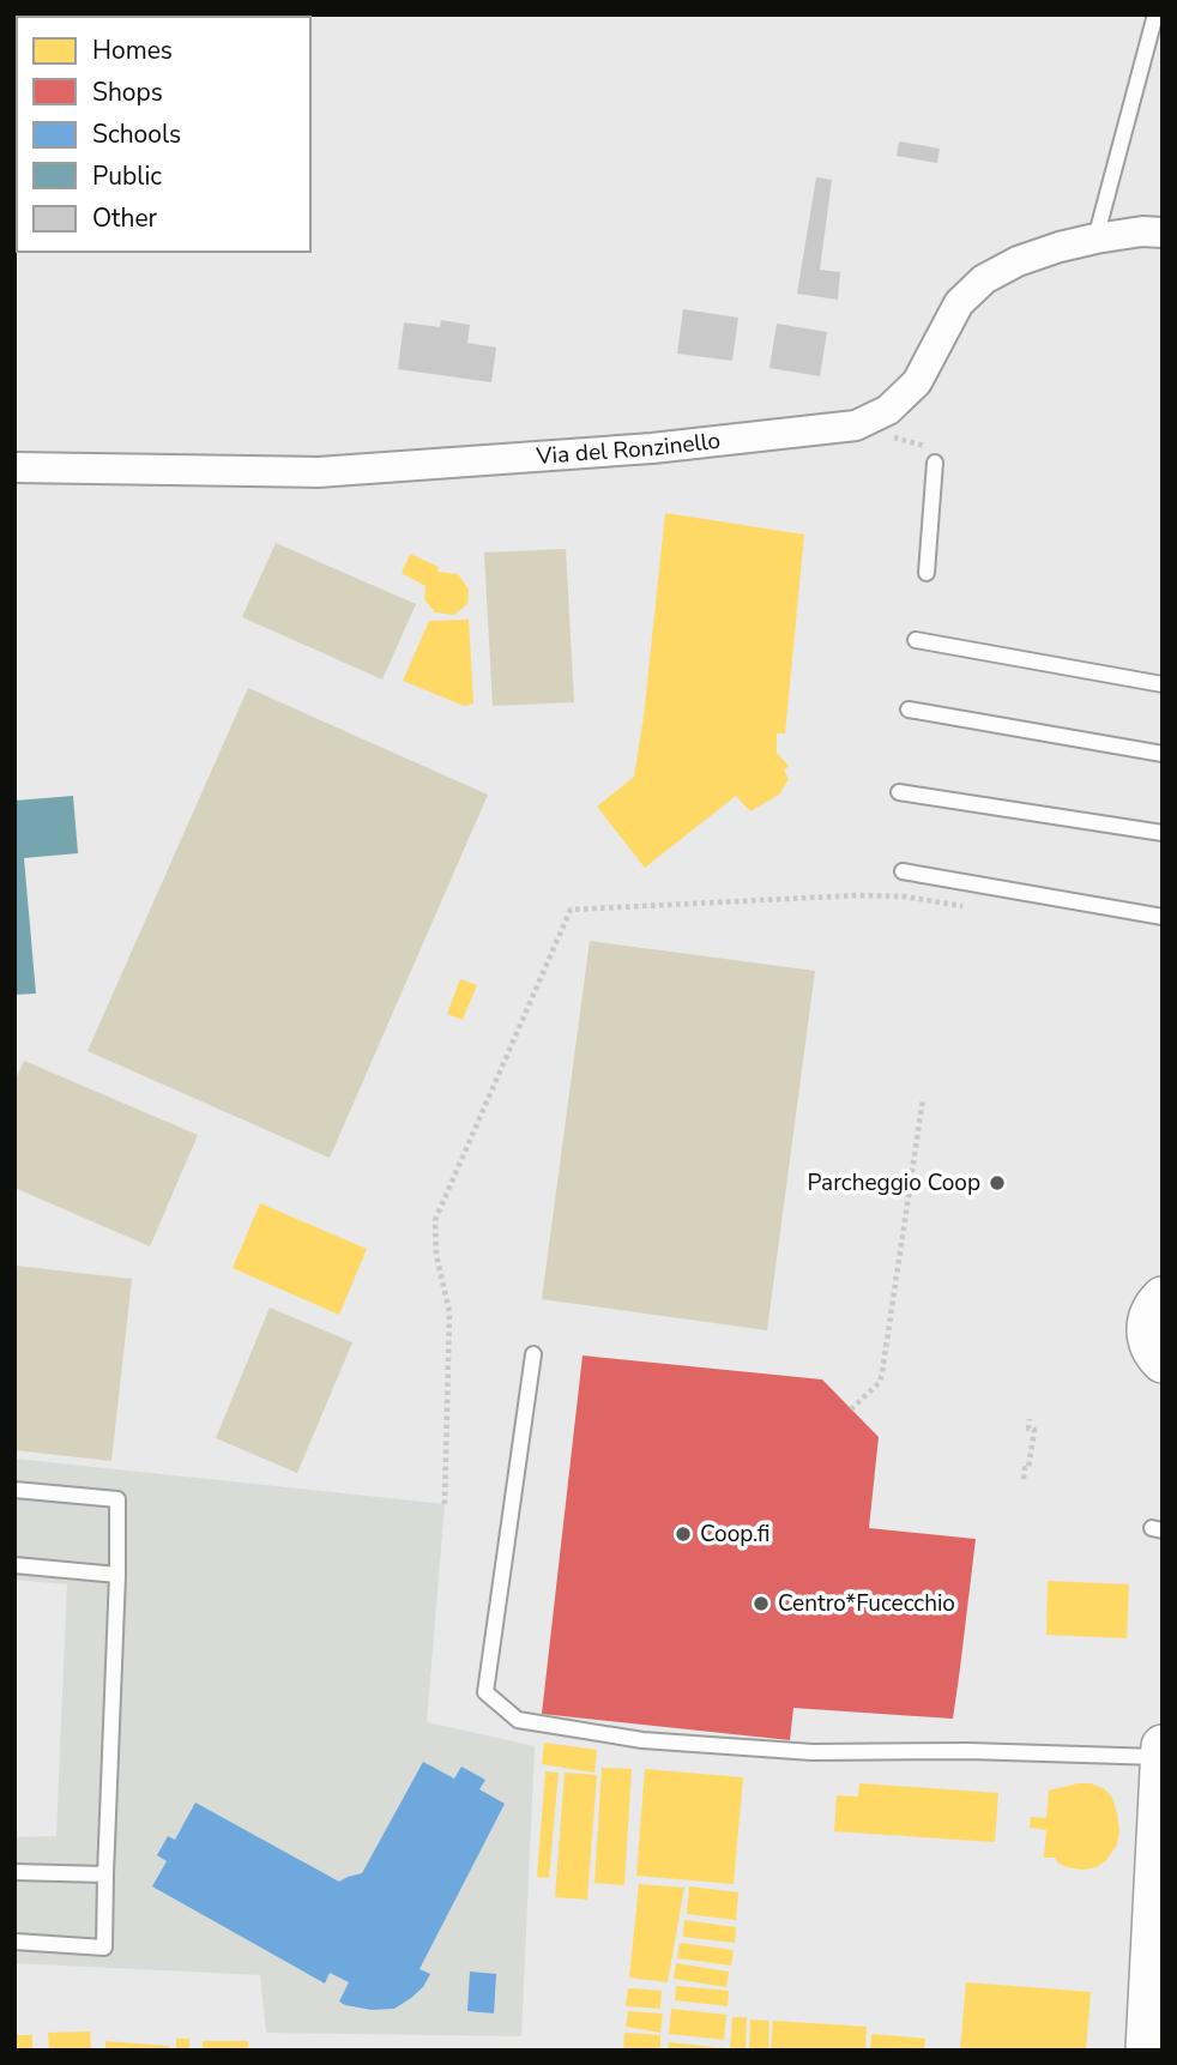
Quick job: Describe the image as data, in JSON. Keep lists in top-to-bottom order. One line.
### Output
{"streets":{"street":["Via del Ronzinello"]},"places":["Parcheggio Coop","Coop.fi","Centro*Fucecchio"],"legend":["Homes","Shops","Schools","Public","Other"]}
